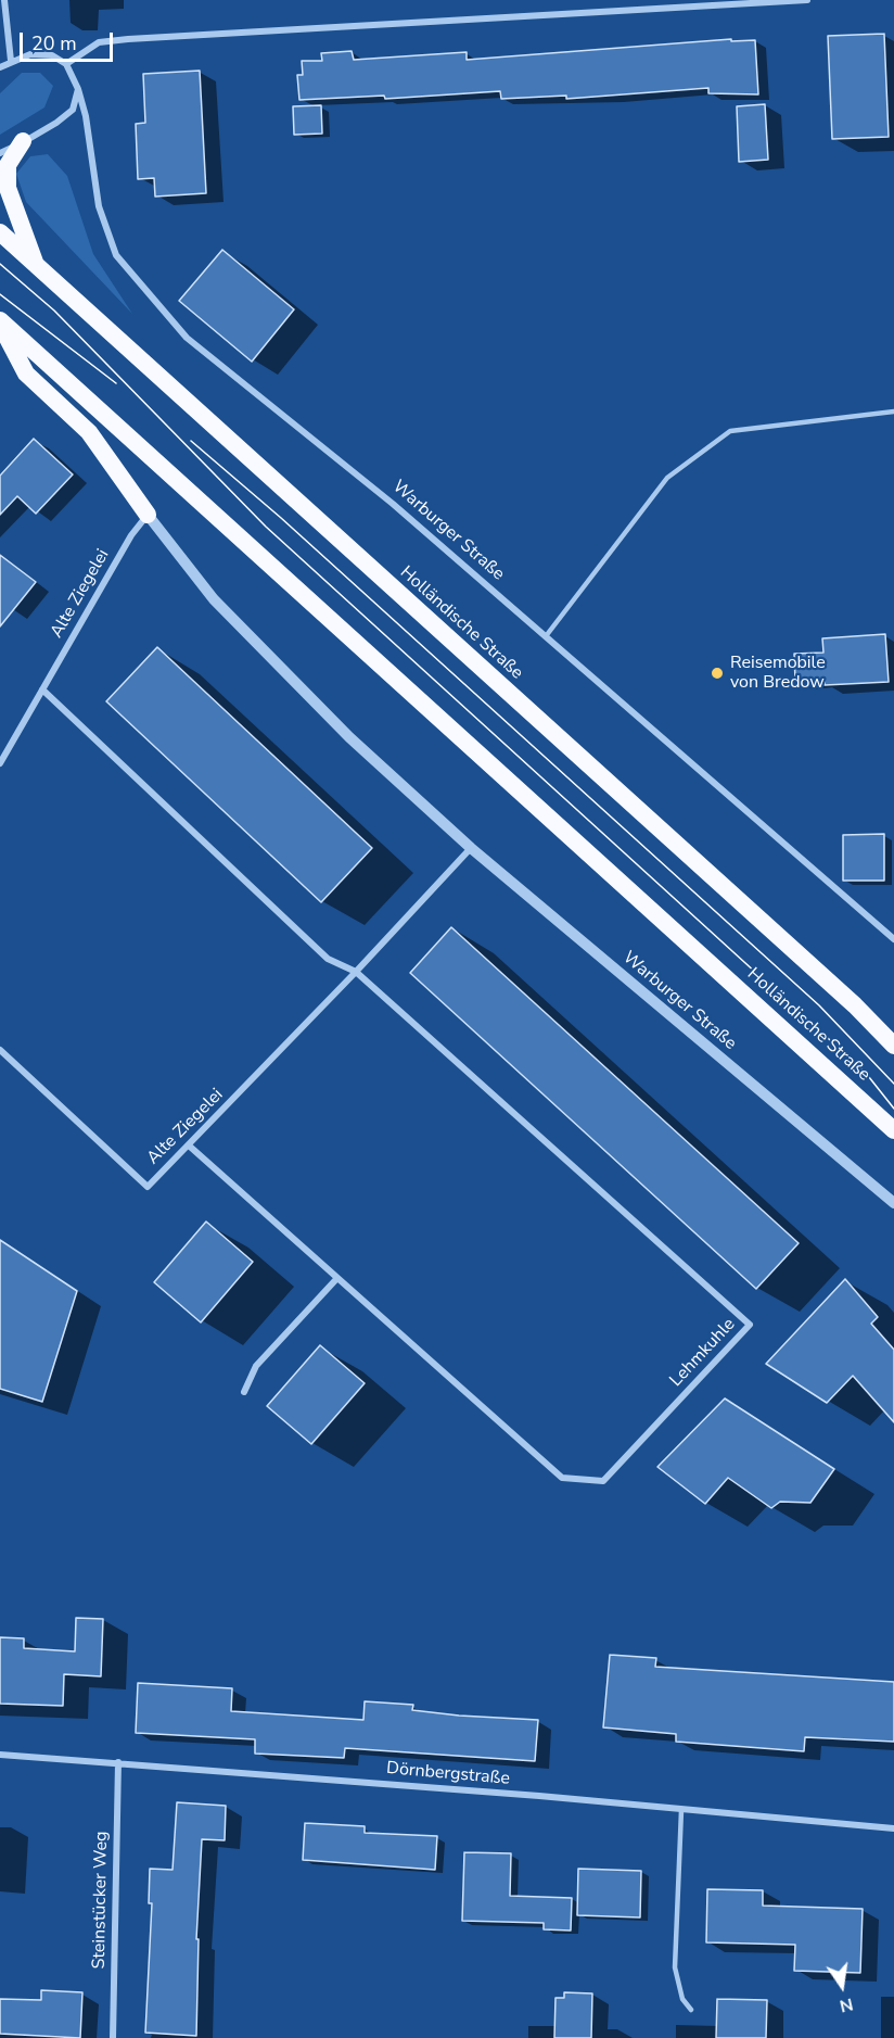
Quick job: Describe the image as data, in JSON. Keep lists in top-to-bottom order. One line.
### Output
{"streets":{"highway":["Holländische Straße"],"street":["Warburger Straße","Alte Ziegelei","Lehmkuhle","Dörnbergstraße","Steinstücker Weg"]},"crossings":[["Warburger Straße","Alte Ziegelei"],["Alte Ziegelei","Lehmkuhle"],["Dörnbergstraße","Steinstücker Weg"]],"places":["Reisemobile von Bredow"],"scale_bar":"20 m","north":"bottom"}
